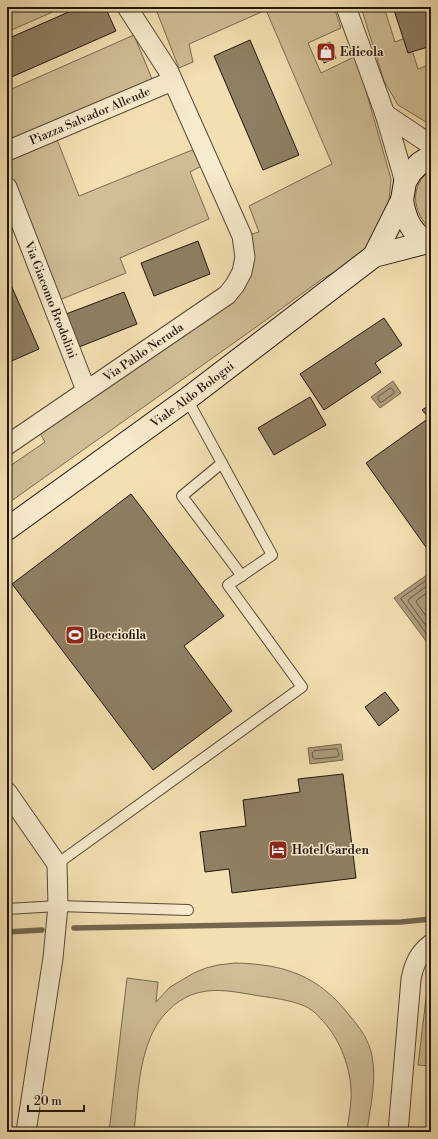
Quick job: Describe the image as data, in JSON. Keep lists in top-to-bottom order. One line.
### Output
{"streets":{"main road":["Viale Aldo Bologni"],"street":["Piazza Salvador Allende","Via Giacomo Brodolini","Via Pablo Neruda"]},"crossings":[["Piazza Salvador Allende","Via Pablo Neruda"],["Via Giacomo Brodolini","Via Pablo Neruda"]],"places":{"shop":["Edicola"],"sports":["Bocciofila"],"hotel":["Hotel Garden"]},"scale_bar":"20 m"}
